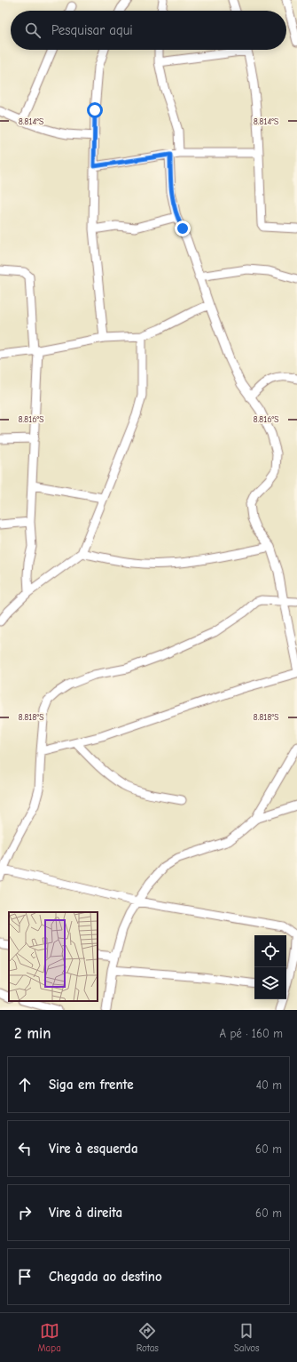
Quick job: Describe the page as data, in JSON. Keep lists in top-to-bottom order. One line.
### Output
{"page":{"search":"Pesquisar aqui","heading":["2 min","A pé · 160 m"],"list":[["Siga em frente","40 m"],["Vire à esquerda","60 m"],["Vire à direita","60 m"],"Chegada ao destino"],"nav":["Mapa","Rotas","Salvos"]},"coordinates":["8.814°S","8.816°S","8.818°S"]}
